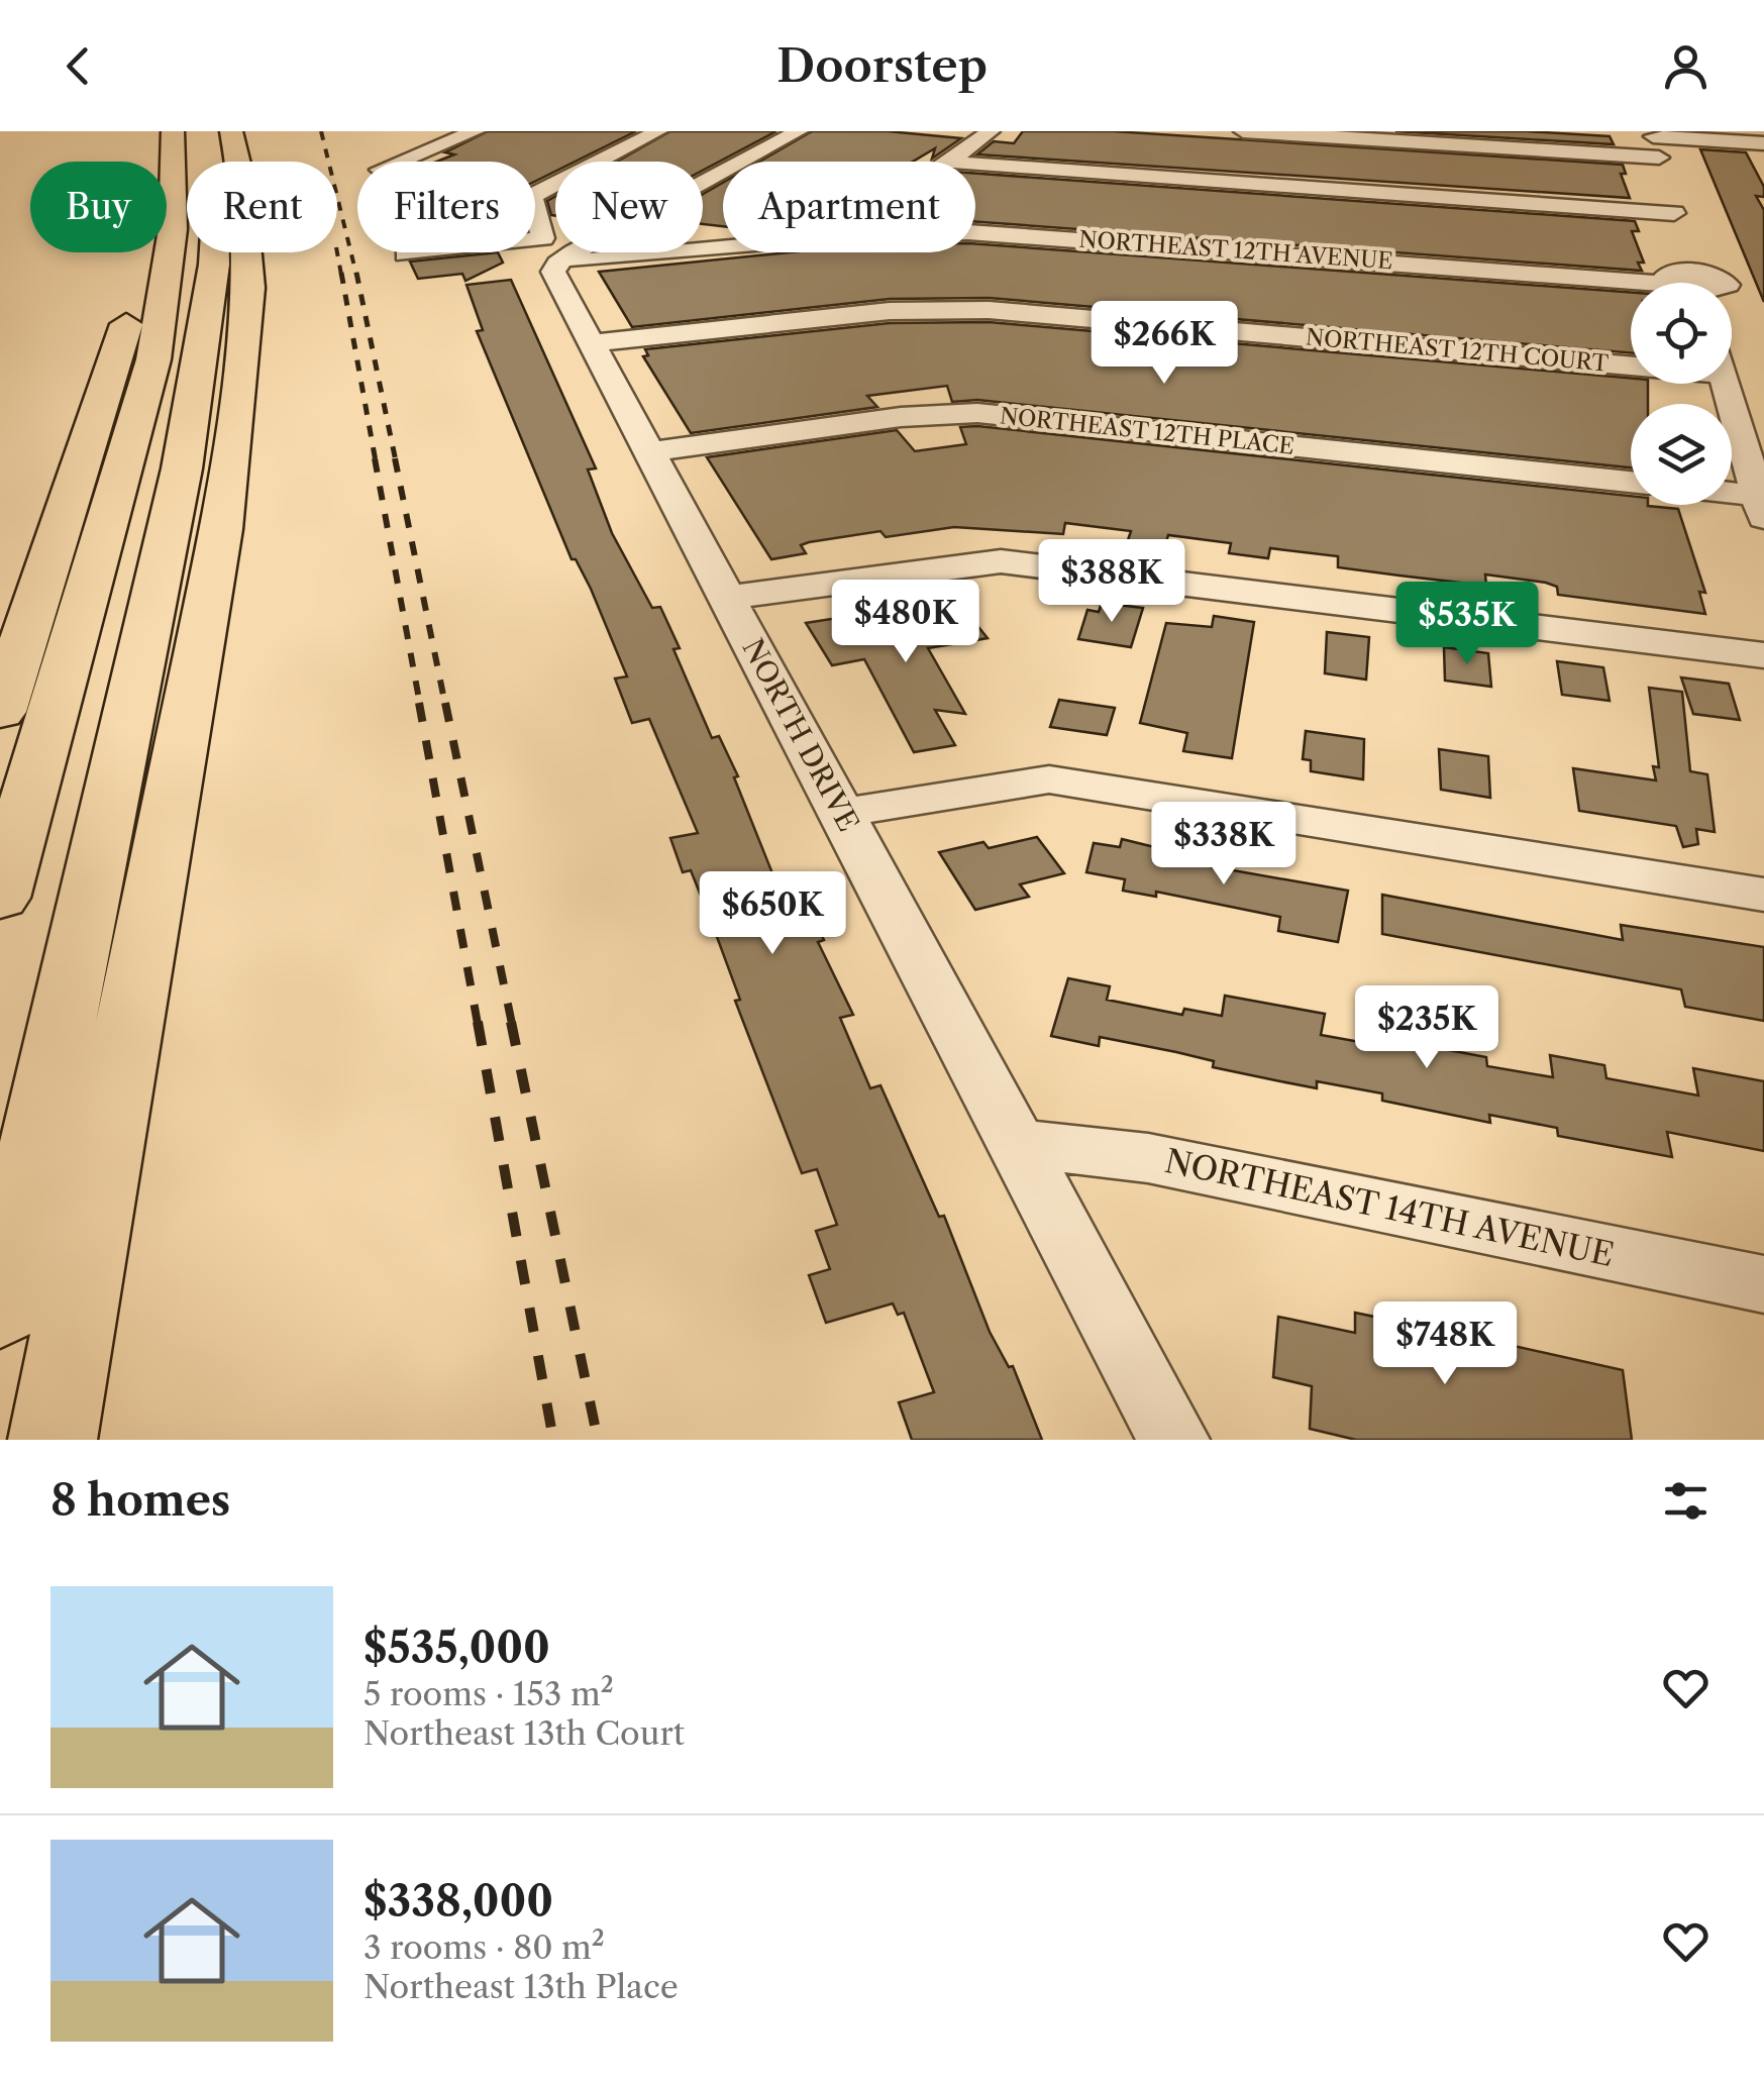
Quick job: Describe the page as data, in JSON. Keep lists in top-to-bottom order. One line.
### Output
{"streets":{"street":["NORTHEAST 12TH AVENUE","NORTHEAST 12TH COURT","NORTHEAST 12TH PLACE","NORTH DRIVE","NORTHEAST 14TH AVENUE"]},"crossings":[["NORTHEAST 12TH AVENUE","NORTH DRIVE"],["NORTHEAST 12TH COURT","NORTH DRIVE"],["NORTHEAST 12TH PLACE","NORTH DRIVE"],["NORTH DRIVE","NORTHEAST 14TH AVENUE"]],"page":{"header":"Doorstep","chip":["Buy","Rent","Filters","New","Apartment"],"price":["$266K","$388K","$480K","$535K","$338K","$650K","$235K","$748K"],"heading":"8 homes","list":[{"name":"$535,000","note":"5 rooms · 153 m² · Northeast 13th Court"},{"name":"$338,000","note":"3 rooms · 80 m² · Northeast 13th Place"}]}}
